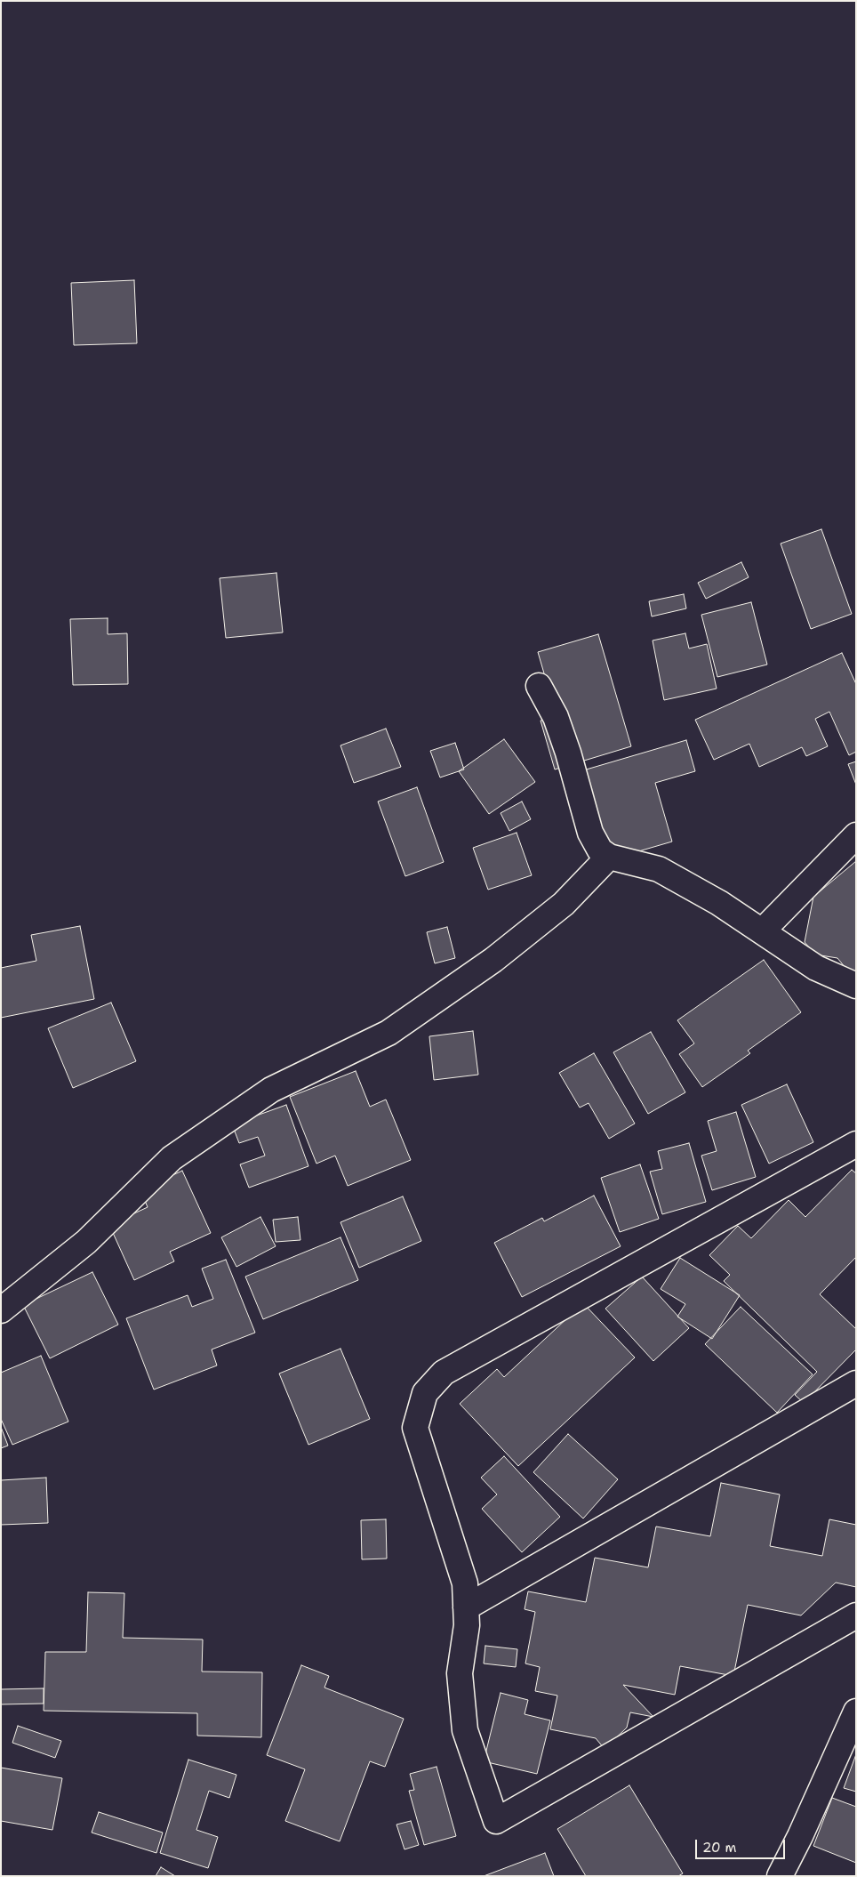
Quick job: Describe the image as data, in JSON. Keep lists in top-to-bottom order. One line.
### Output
{"scale_bar":"20 m"}
